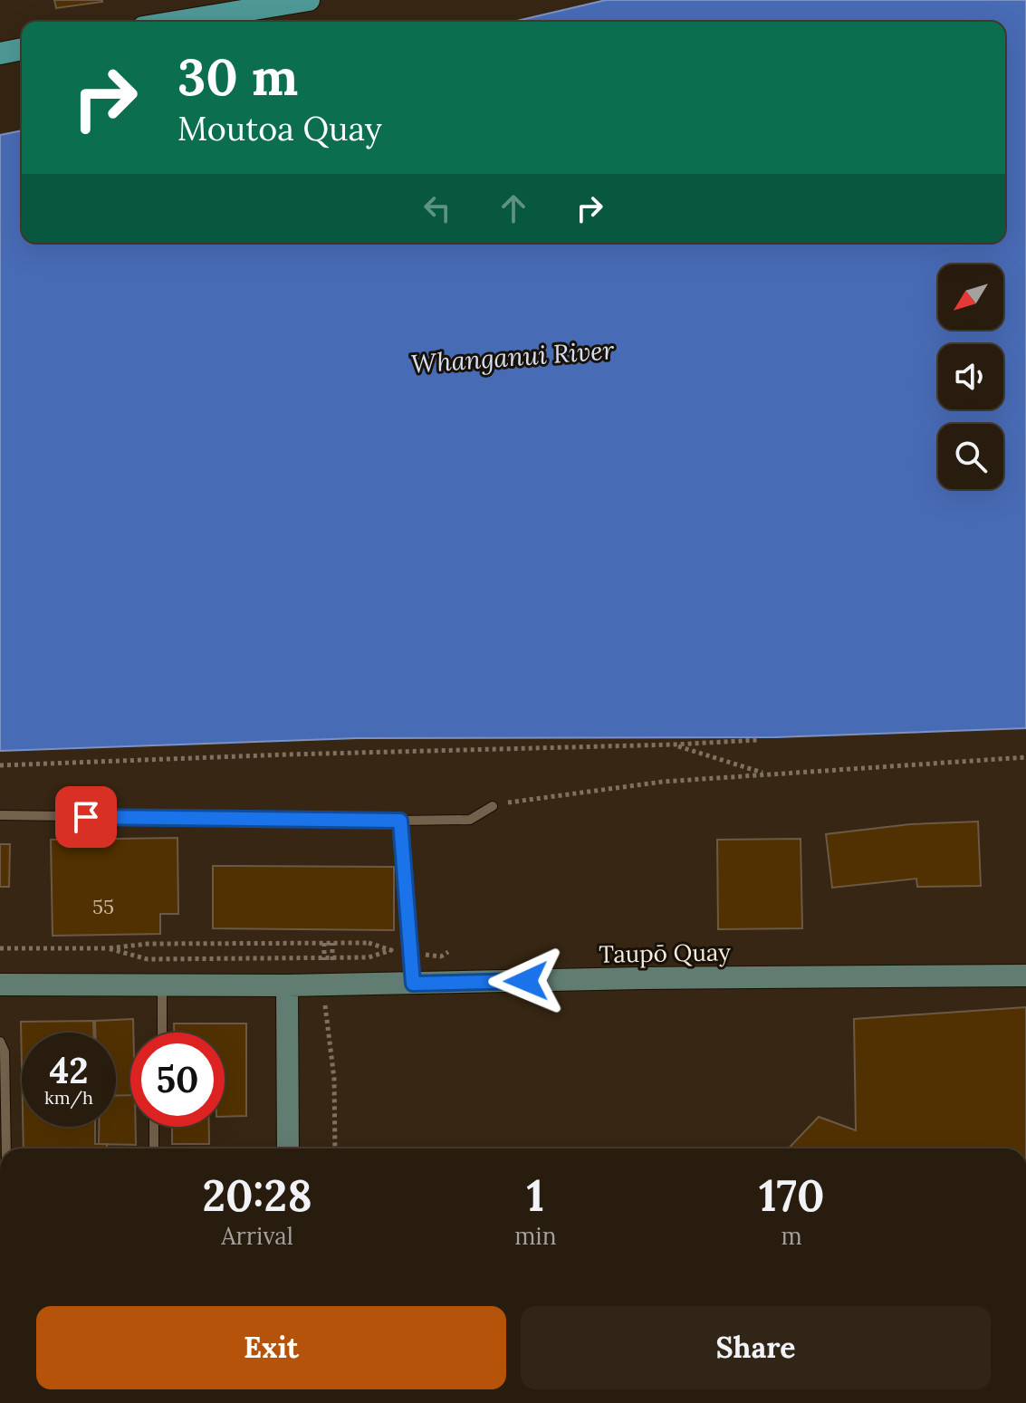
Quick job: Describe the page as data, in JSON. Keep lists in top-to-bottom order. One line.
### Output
{"streets":{"main road":["Taupō Quay"]},"water":["Whanganui River"],"house_numbers":["55"],"north":"bottom left","page":{"turn":["30 m","Moutoa Quay"],"speed":"42 km/h","limit":"50","eta":["20:28","Arrival","1","min","170","m"],"buttons":["Exit","Share"]}}
